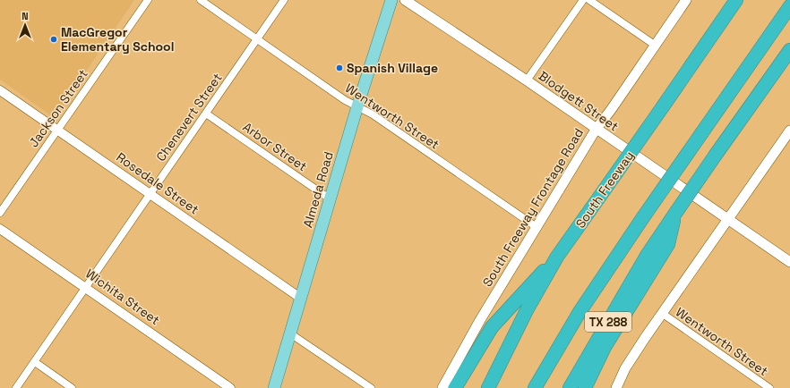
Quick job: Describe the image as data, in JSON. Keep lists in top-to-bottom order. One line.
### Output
{"streets":{"highway":["South Freeway","TX 288"],"main road":["Blodgett Street","Almeda Road","South Freeway Frontage Road"],"street":["Jackson Street","Wentworth Street","Chenevert Street","Arbor Street","Rosedale Street","Wichita Street"]},"crossings":[["Blodgett Street","South Freeway Frontage Road"],["Jackson Street","Rosedale Street"],["Wentworth Street","Chenevert Street"],["Wentworth Street","Almeda Road"],["Wentworth Street","South Freeway Frontage Road"],["Chenevert Street","Arbor Street"],["Chenevert Street","Rosedale Street"],["Chenevert Street","Wichita Street"],["Arbor Street","Almeda Road"],["Rosedale Street","Almeda Road"]],"places":["MacGregor Elementary School","Spanish Village"],"north":"top"}
